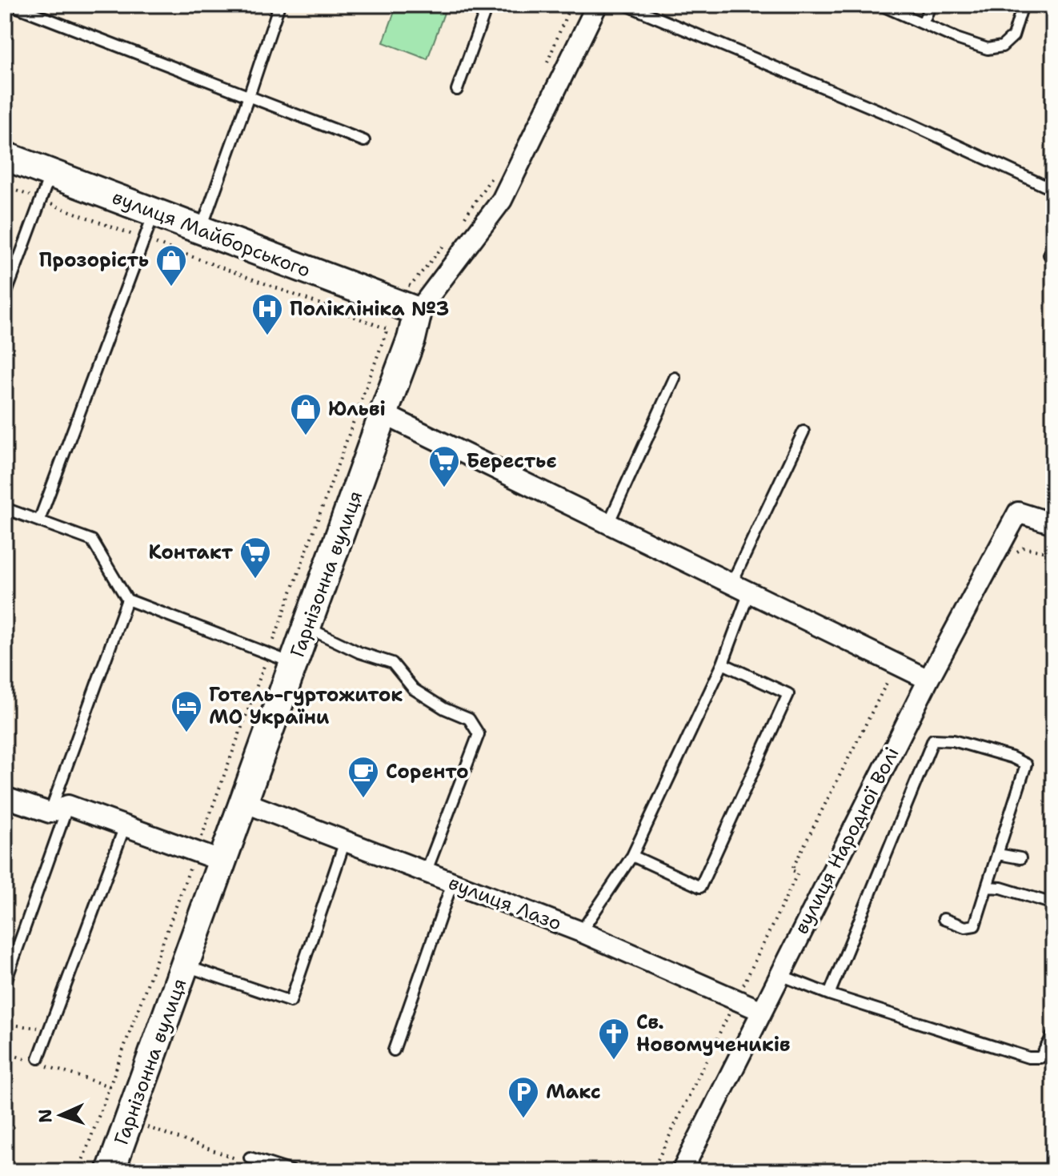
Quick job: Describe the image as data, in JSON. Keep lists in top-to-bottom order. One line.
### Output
{"streets":{"street":["вулиця Майборського","Гарнізонна вулиця","вулиця Народної Волі","вулиця Лазо"]},"crossings":[["вулиця Майборського","Гарнізонна вулиця"],["Гарнізонна вулиця","вулиця Лазо"],["вулиця Народної Волі","вулиця Лазо"]],"places":{"shop":["Прозорість","Юльві"],"hospital":["Поліклініка №3"],"supermarket":["Берестьє","Контакт"],"hotel":["Готель-гуртожиток МО України"],"cafe":["Соренто"],"church":["Св. Новомучеників"],"parking":["Макс"]},"north":"left"}
